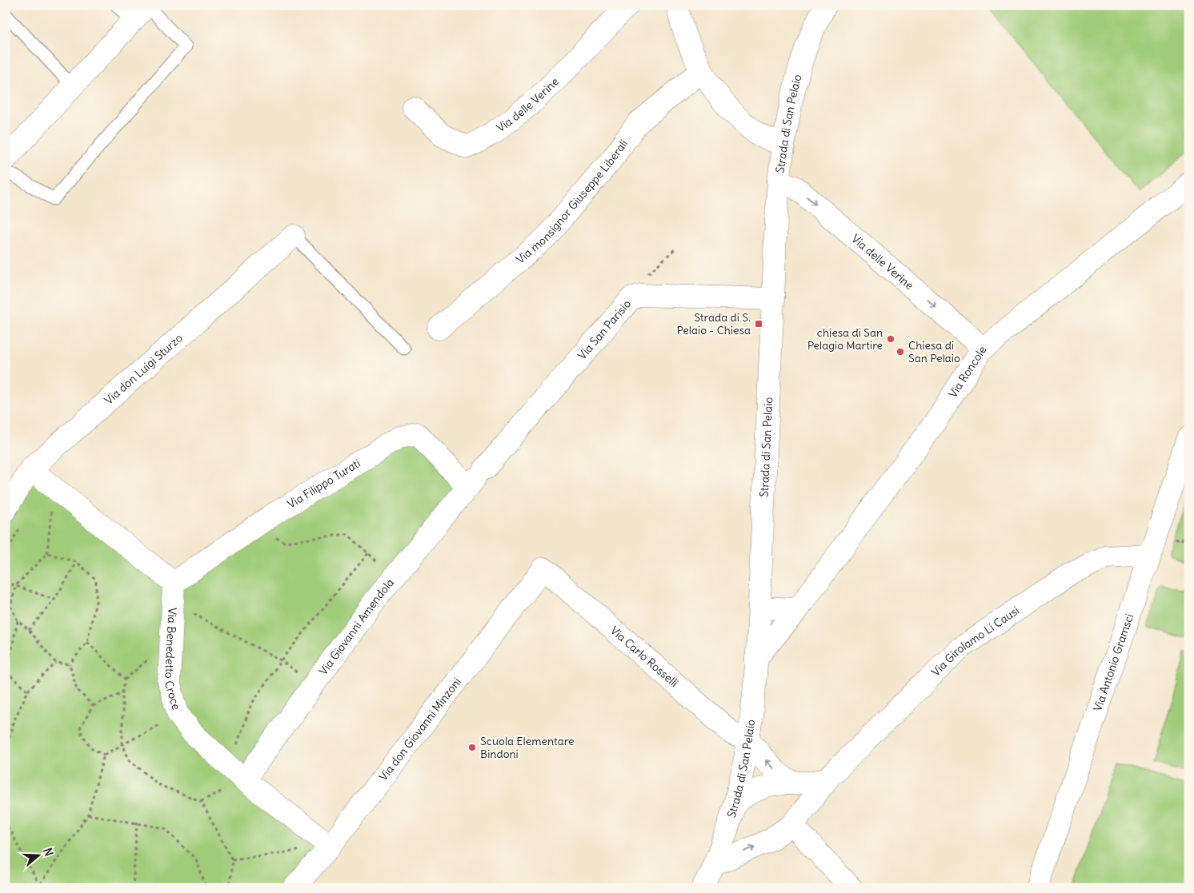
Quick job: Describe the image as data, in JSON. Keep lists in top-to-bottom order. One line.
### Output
{"streets":{"street":["Via delle Verine","Strada di San Pelaio","Via monsignor Giuseppe Liberali","Via San Parisio","Via don Luigi Sturzo","Via Roncole","Via Filippo Turati","Via Giovanni Amendola","Via Girolamo Li Causi","Via Carlo Rosselli","Via Benedetto Croce","Via Antonio Gramsci","Via don Giovanni Minzoni"]},"crossings":[["Via delle Verine","Strada di San Pelaio"],["Via delle Verine","Via Roncole"],["Strada di San Pelaio","Via San Parisio"],["Strada di San Pelaio","Via Roncole"],["Strada di San Pelaio","Via Girolamo Li Causi"],["Strada di San Pelaio","Via Carlo Rosselli"],["Via San Parisio","Via Filippo Turati"],["Via San Parisio","Via Giovanni Amendola"],["Via Filippo Turati","Via Giovanni Amendola"],["Via Filippo Turati","Via Benedetto Croce"],["Via Giovanni Amendola","Via Benedetto Croce"],["Via Girolamo Li Causi","Via Antonio Gramsci"],["Via Carlo Rosselli","Via don Giovanni Minzoni"],["Via Benedetto Croce","Via don Giovanni Minzoni"]],"one_way":["Via delle Verine"],"places":{"transit":["Strada di S. Pelaio - Chiesa"],"other":["chiesa di San Pelagio Martire","Chiesa di San Pelaio","Scuola Elementare Bindoni"]},"north":"right"}
